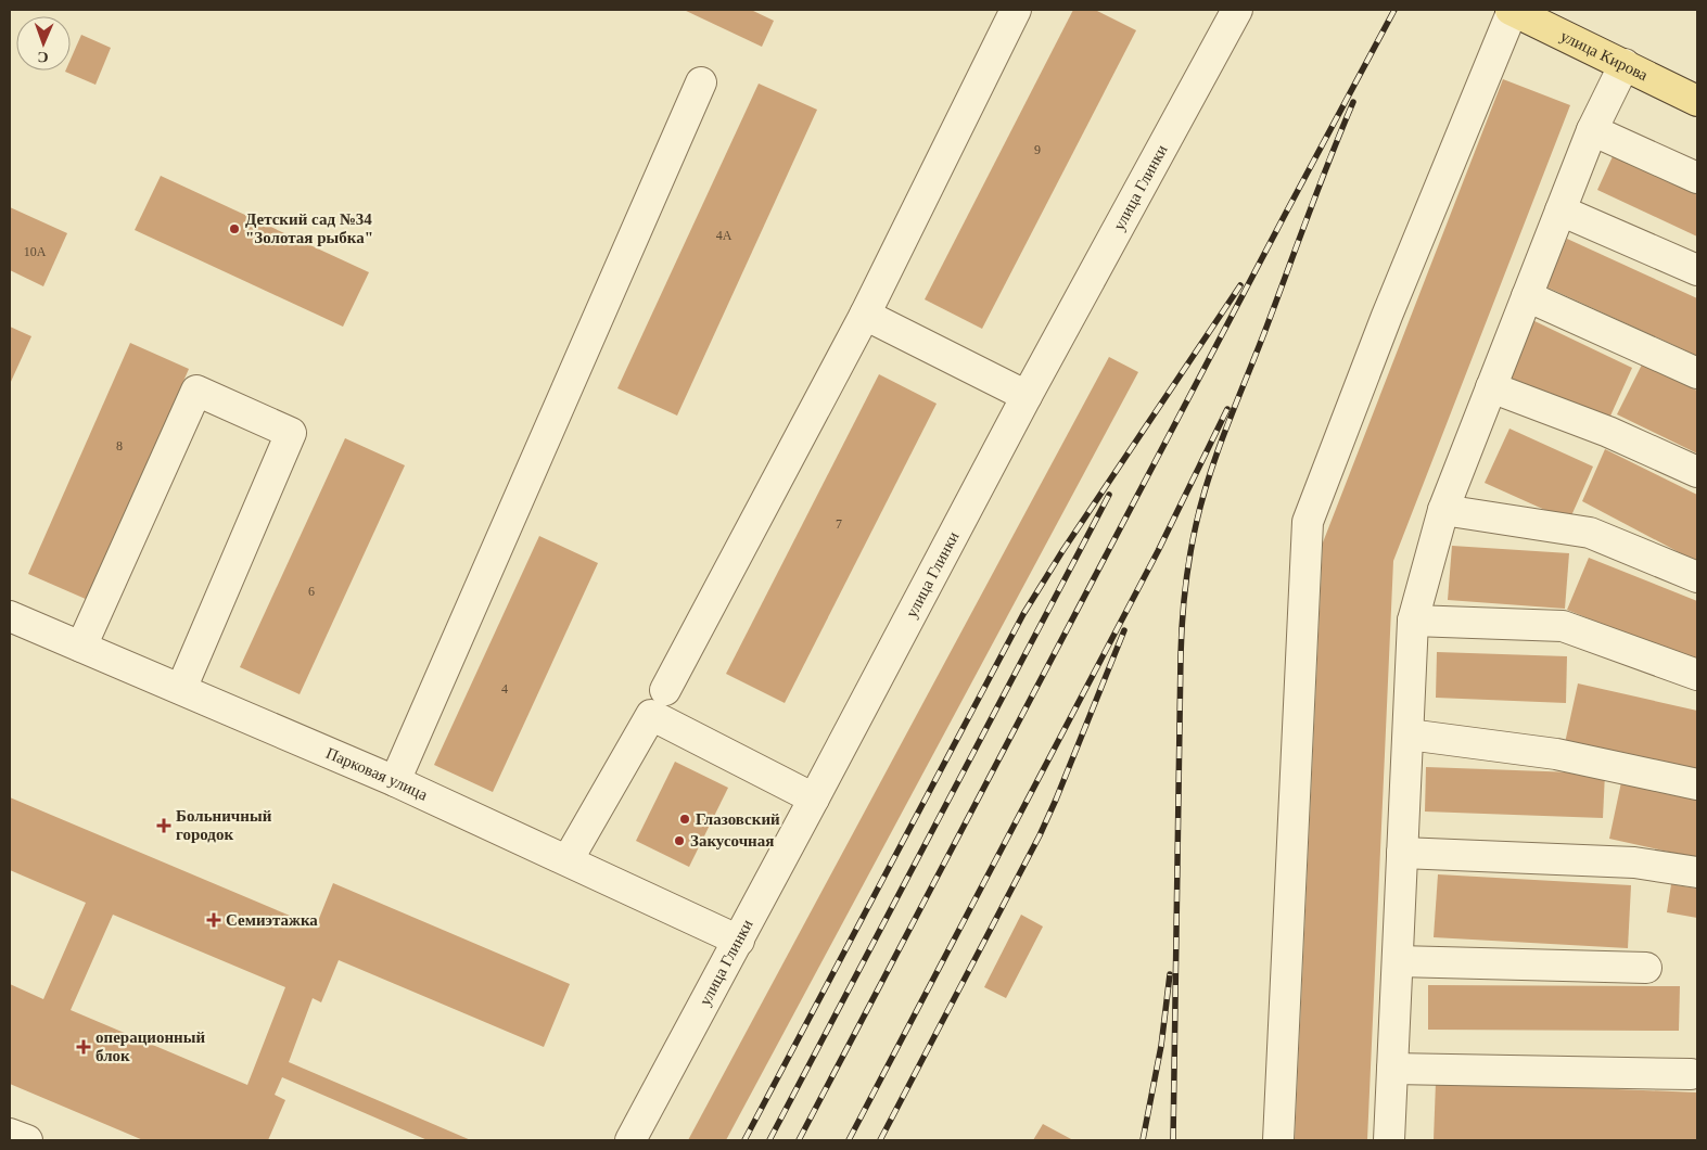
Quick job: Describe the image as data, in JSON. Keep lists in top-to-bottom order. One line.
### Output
{"streets":{"main road":["улица Кирова"],"street":["улица Глинки","Парковая улица"]},"crossings":[["улица Глинки","Парковая улица"]],"places":{"other":["Детский сад №34 \"Золотая рыбка\"","Глазовский","Закусочная"],"health":["Больничный городок","Семиэтажка","операционный блок"]},"house_numbers":["9","4А","10А","8","7","6","4"],"north":"bottom"}
